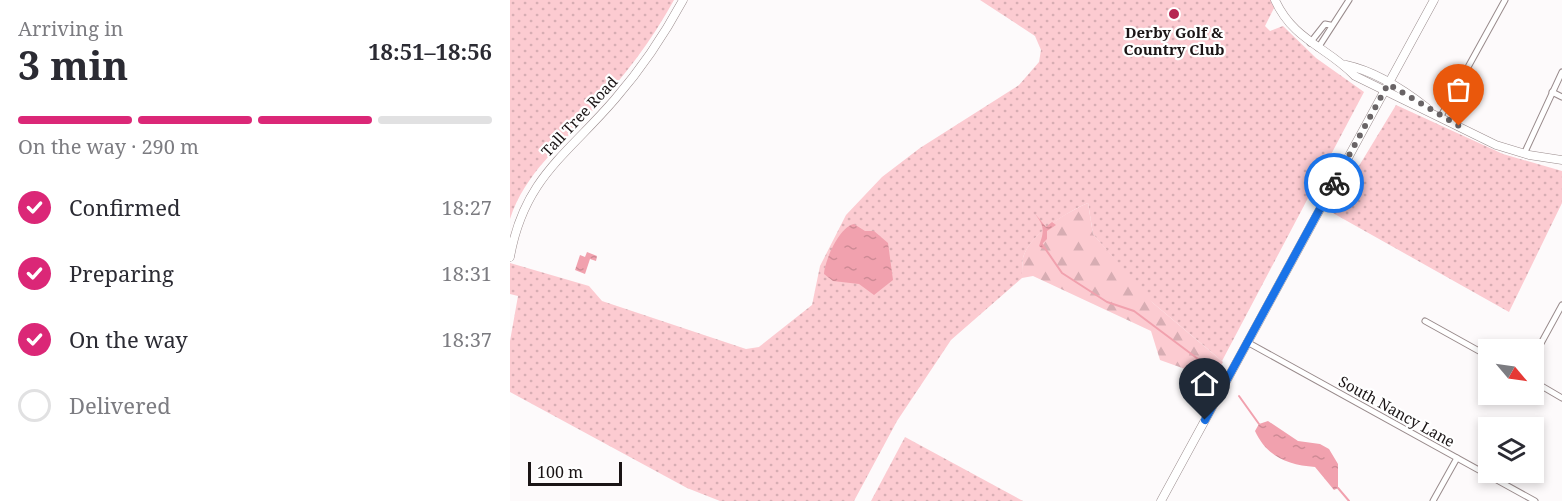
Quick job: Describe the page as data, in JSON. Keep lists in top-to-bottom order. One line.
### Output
{"streets":{"street":["Tall Tree Road","South Nancy Lane"]},"places":["Derby Golf & Country Club"],"scale_bar":"100 m","north":"bottom right","page":{"heading":["3 min","Arriving in","18:51–18:56"],"bar":"On the way · 290 m","list":[["Confirmed","18:27"],["Preparing","18:31"],["On the way","18:37"],"Delivered"],"scale":"100 m"}}
